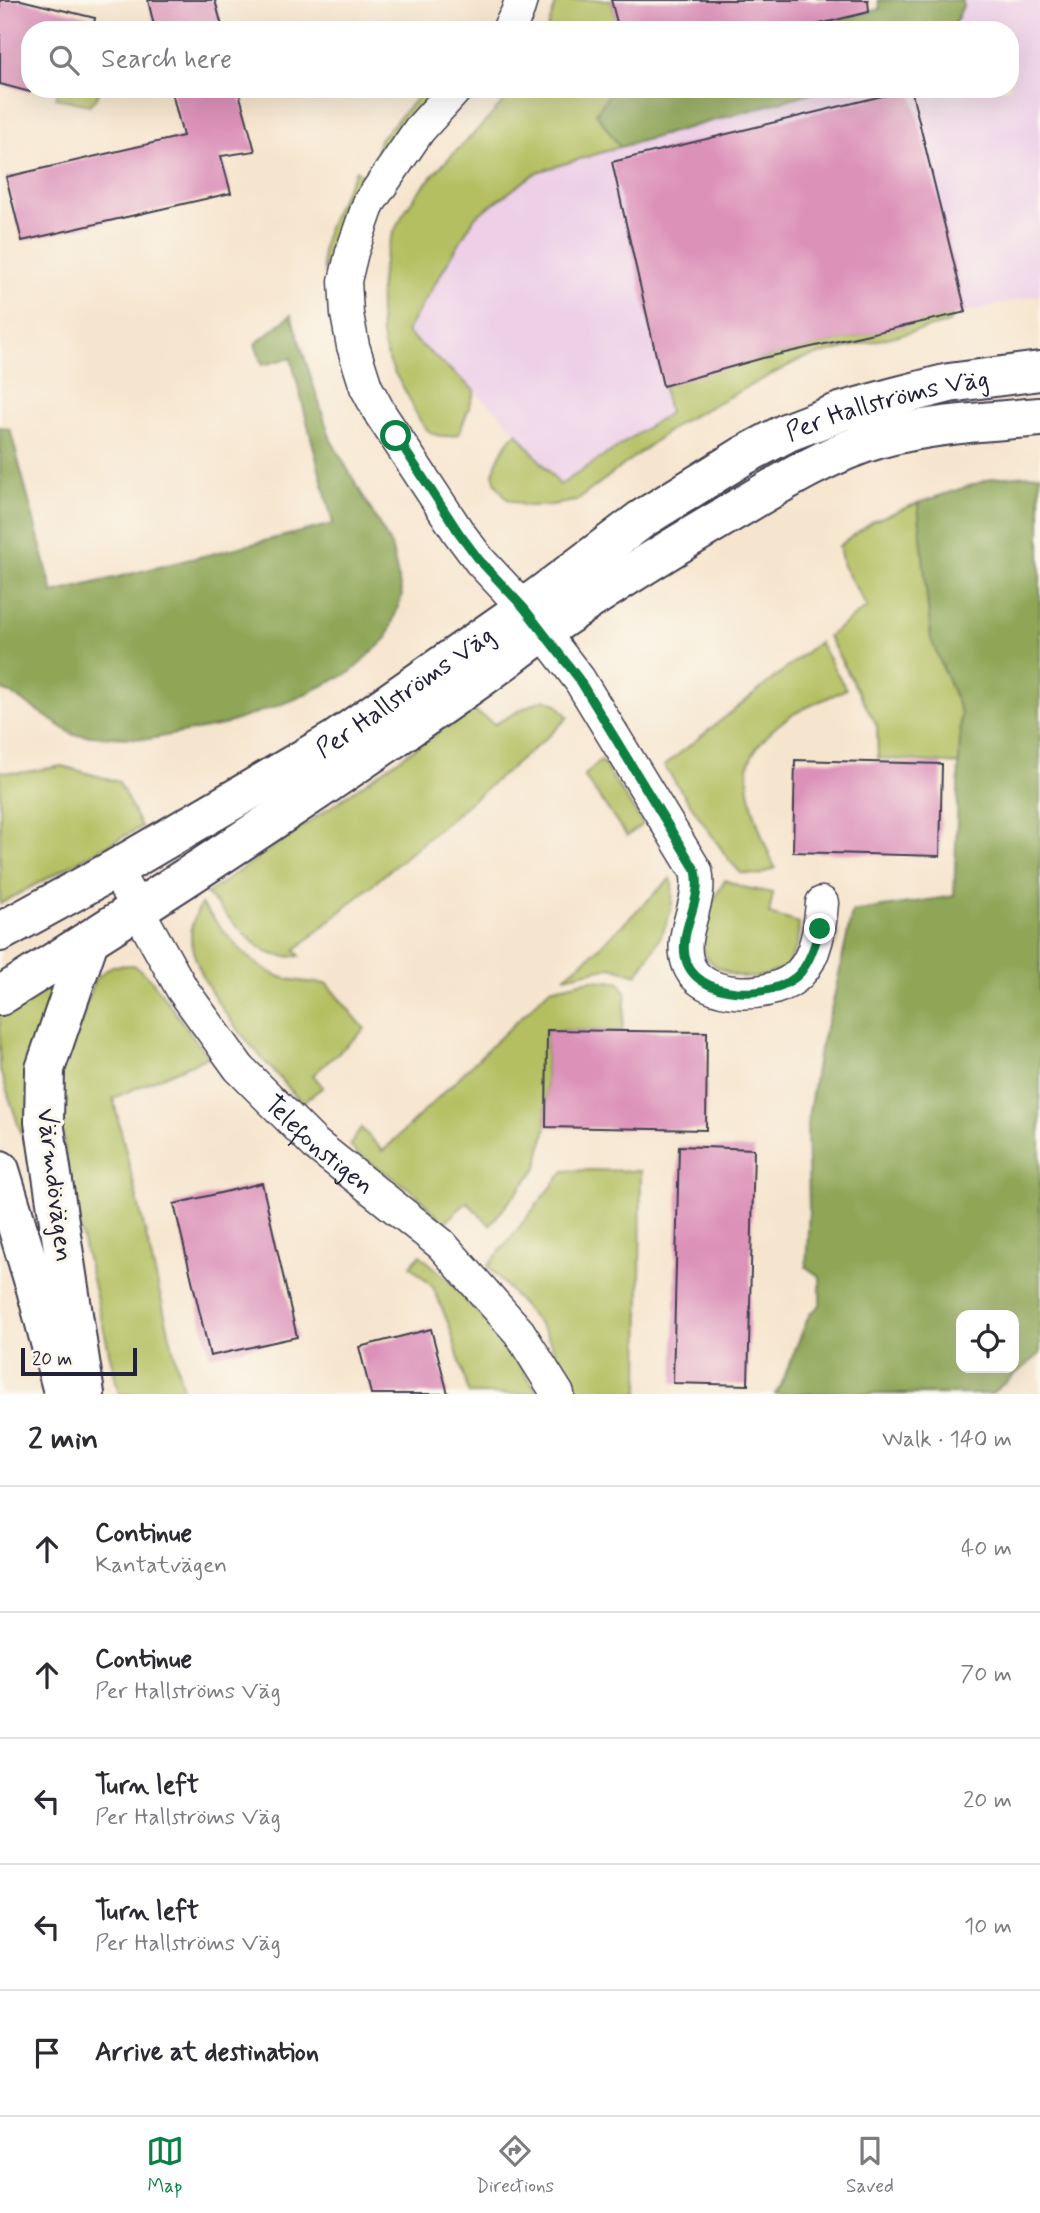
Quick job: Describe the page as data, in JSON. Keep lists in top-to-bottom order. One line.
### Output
{"streets":{"main road":["Per Hallströms Väg","Värmdövägen"],"street":["Telefonstigen"]},"crossings":[["Per Hallströms Väg","Telefonstigen"],["Per Hallströms Väg","Värmdövägen"]],"scale_bar":"20 m","page":{"search":"Search here","scale":"20 m","heading":["2 min","Walk · 140 m"],"list":[["Continue","Kantatvägen","40 m"],["Continue","Per Hallströms Väg","70 m"],["Turn left","Per Hallströms Väg","20 m"],["Turn left","Per Hallströms Väg","10 m"],"Arrive at destination"],"nav":["Map","Directions","Saved"]}}
